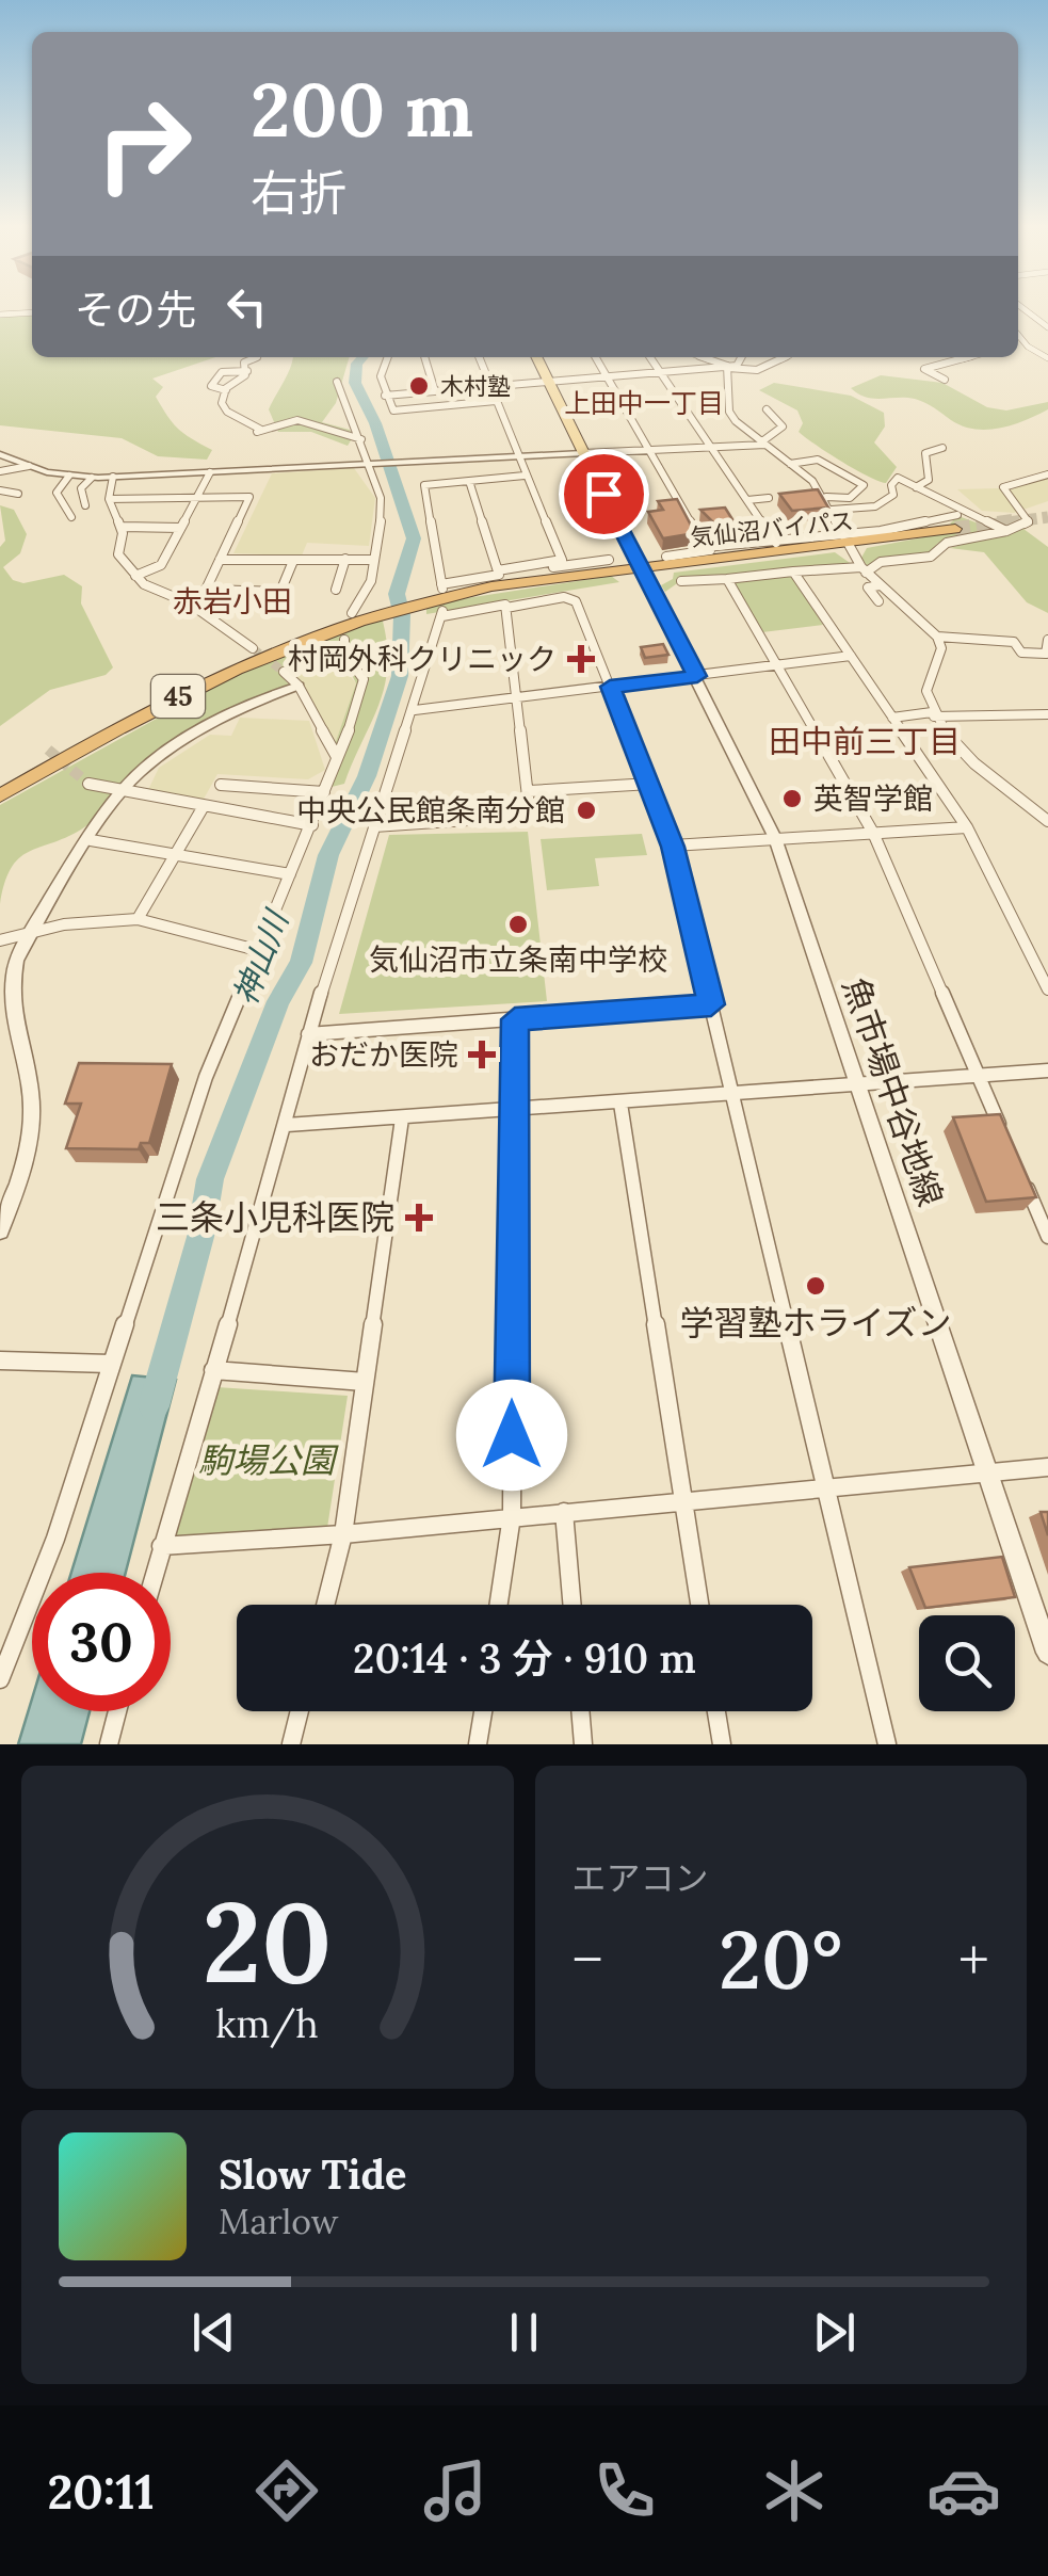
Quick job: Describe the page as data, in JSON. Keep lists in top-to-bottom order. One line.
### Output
{"streets":{"highway":["気仙沼バイパス","45"],"street":["魚市場中谷地線"]},"crossings":[["気仙沼バイパス","魚市場中谷地線"]],"districts":["上田中一丁目","赤岩小田","田中前三丁目"],"water":["神山川"],"parks":["駒場公園"],"places":{"other":["木村塾","英智学館","中央公民館条南分館","気仙沼市立条南中学校","学習塾ホライズン"],"health":["村岡外科クリニック","おだか医院","三条小児科医院"]},"page":{"turn":["200 m","右折"],"then":"その先","limit":"30","trip":"20:14 · 3 分 · 910 m","tile":"エアコン","heat":["−","20°","+"],"song":["Slow Tide","Marlow"],"tabs":"20:11","gauge":["20","km/h"]}}
